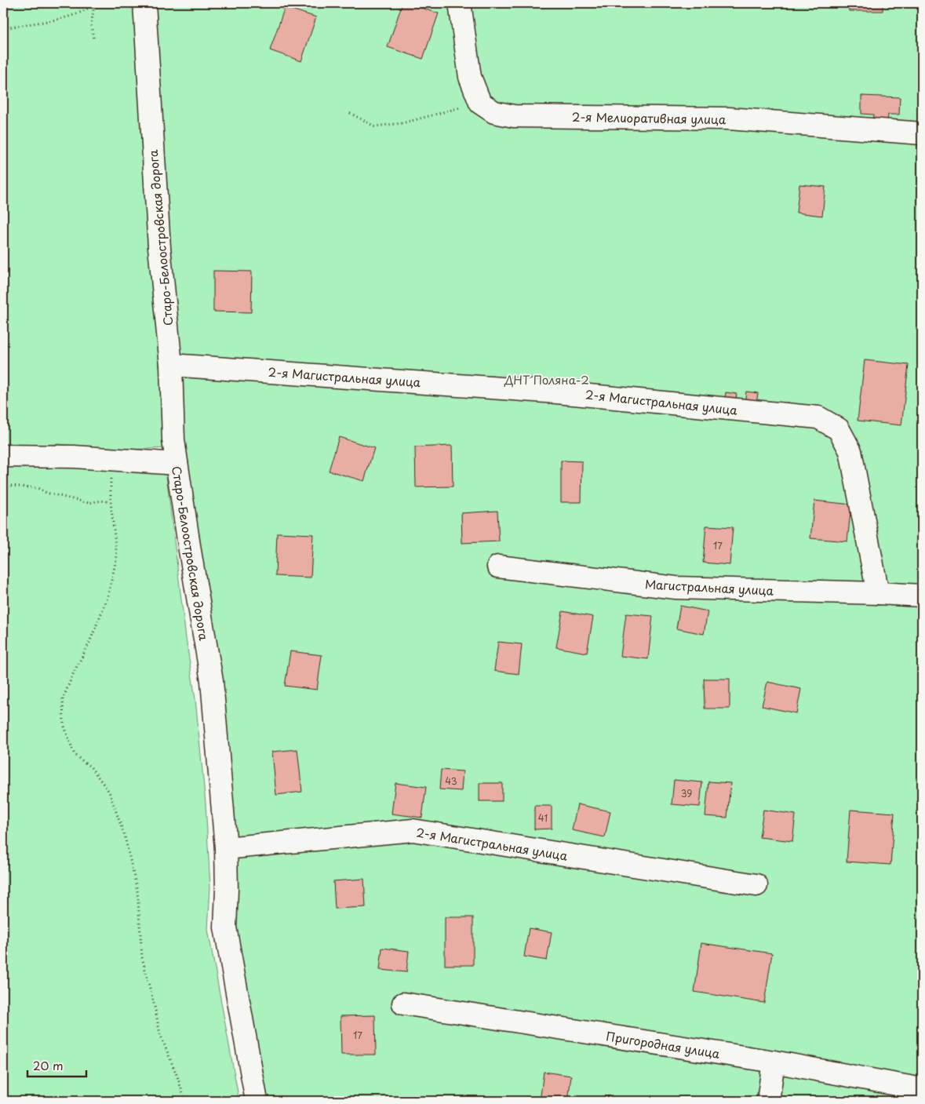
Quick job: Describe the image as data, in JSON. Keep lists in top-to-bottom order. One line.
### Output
{"streets":{"street":["2-я Мелиоративная улица","Старо-Белоостровская дорога","2-я Магистральная улица","Магистральная улица","Пригородная улица"]},"crossings":[["Старо-Белоостровская дорога","2-я Магистральная улица"],["2-я Магистральная улица","Магистральная улица"]],"parks":["ДНТ Поляна-2"],"house_numbers":["17","43","39","41","17"],"scale_bar":"20 m"}
